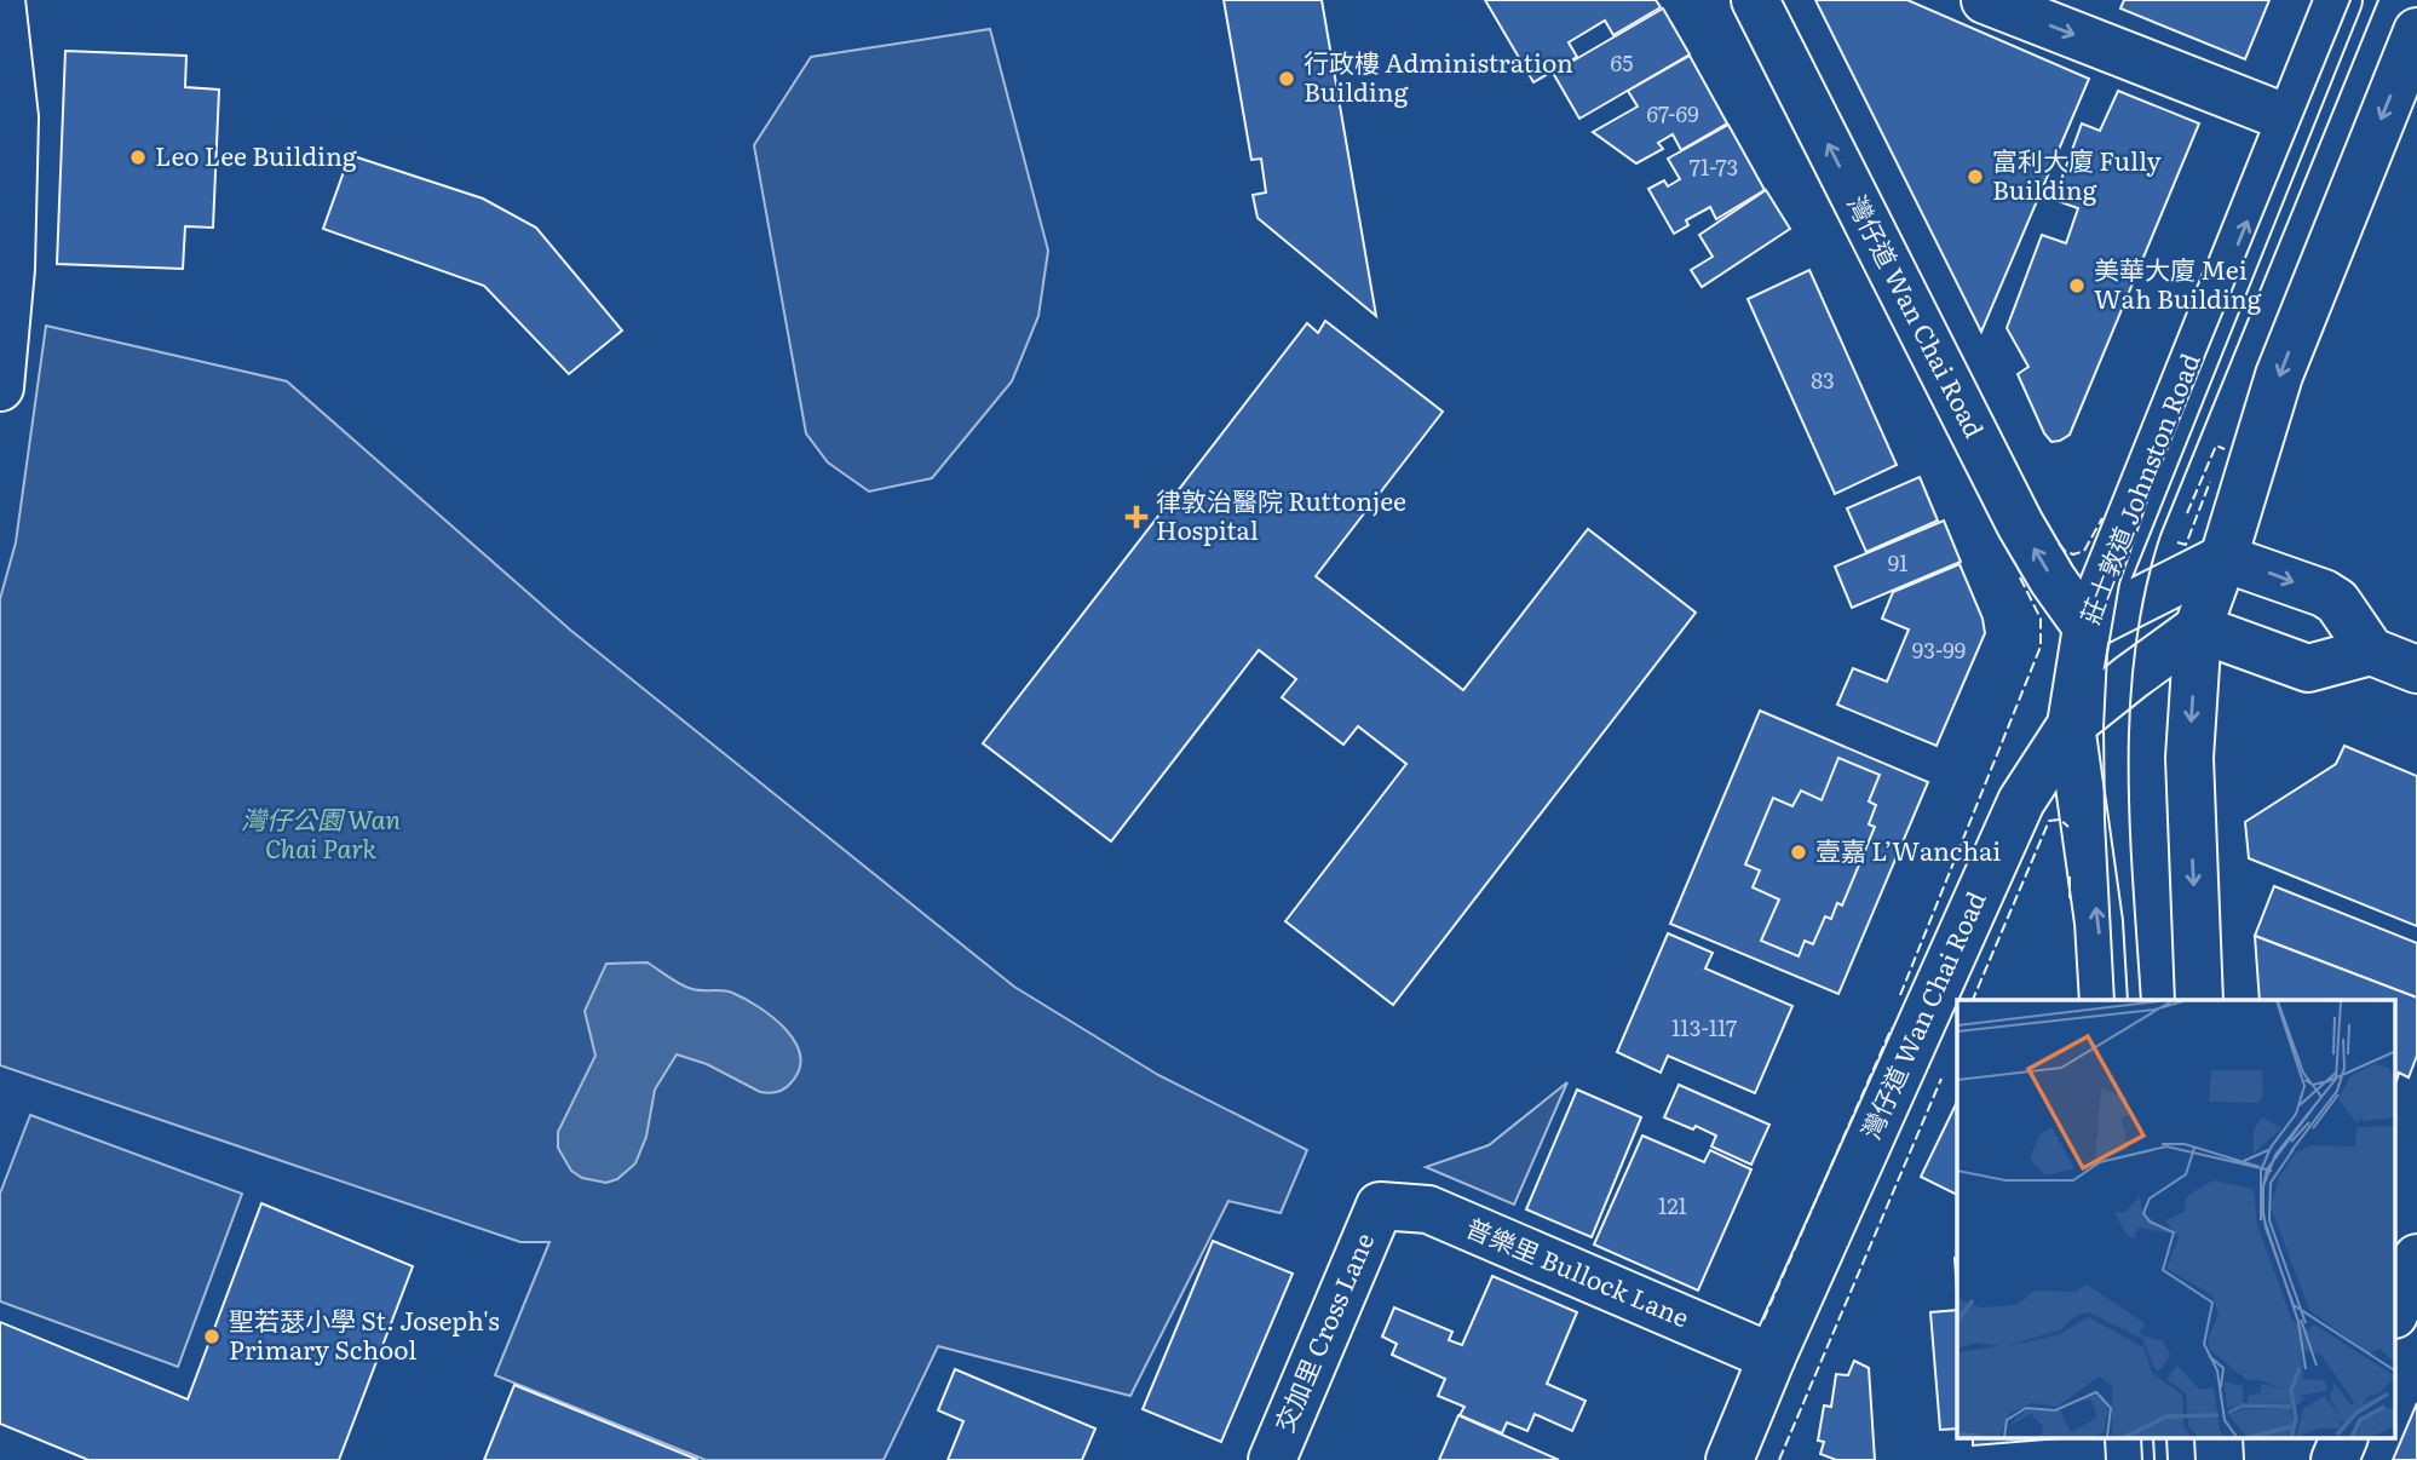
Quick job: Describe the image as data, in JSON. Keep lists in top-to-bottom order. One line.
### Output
{"streets":{"street":["灣仔道 Wan Chai Road","莊士敦道 Johnston Road","普樂里 Bullock Lane","交加里 Cross Lane"]},"crossings":[["灣仔道 Wan Chai Road","莊士敦道 Johnston Road"],["灣仔道 Wan Chai Road","普樂里 Bullock Lane"],["普樂里 Bullock Lane","交加里 Cross Lane"]],"one_way":["灣仔道 Wan Chai Road"],"parks":["灣仔公園 Wan Chai Park"],"places":{"other":["行政樓 Administration Building","Leo Lee Building","富利大廈 Fully Building","美華大廈 Mei Wah Building","壹嘉 L’Wanchai","聖若瑟小學 St. Joseph's Primary School"],"health":["律敦治醫院 Ruttonjee Hospital"]},"house_numbers":["65","67-69","71-73","83","91","93-99","113-117","121"]}
